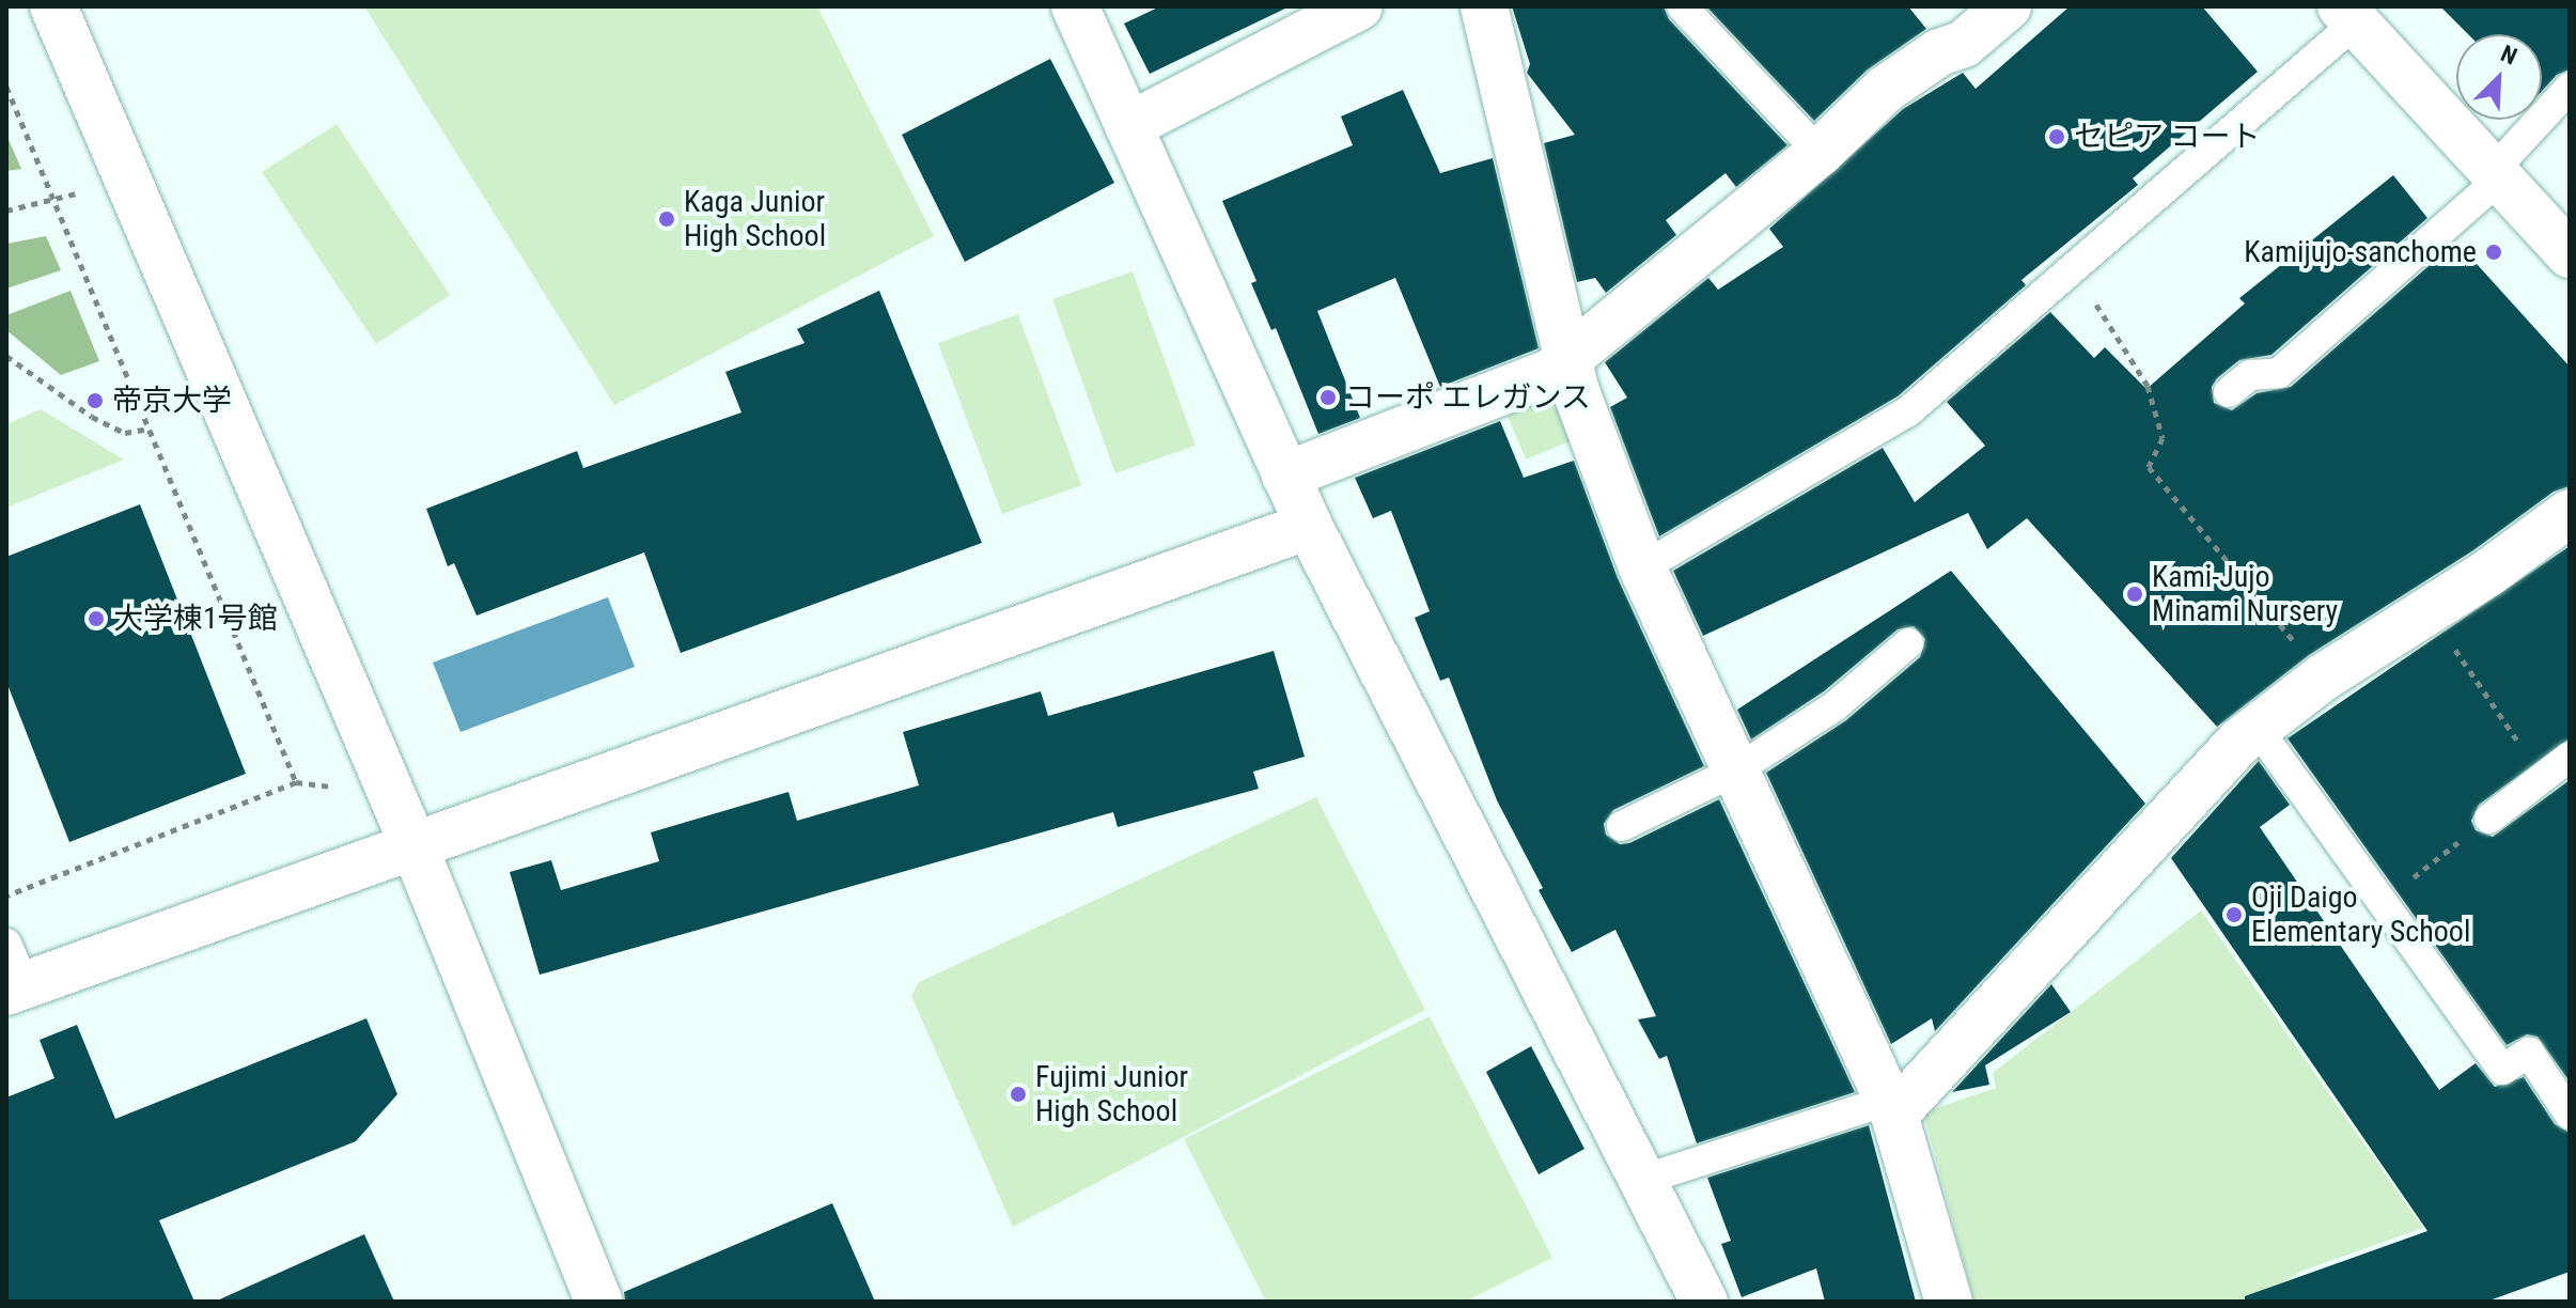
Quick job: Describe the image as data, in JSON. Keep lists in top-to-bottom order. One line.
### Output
{"places":["セピア コート","Kaga Junior High School","Kamijujo-sanchome","コーポ エレガンス","帝京大学","Kami-Jujo Minami Nursery","大学棟1号館","Oji Daigo Elementary School","Fujimi Junior High School"],"north":"top right"}
